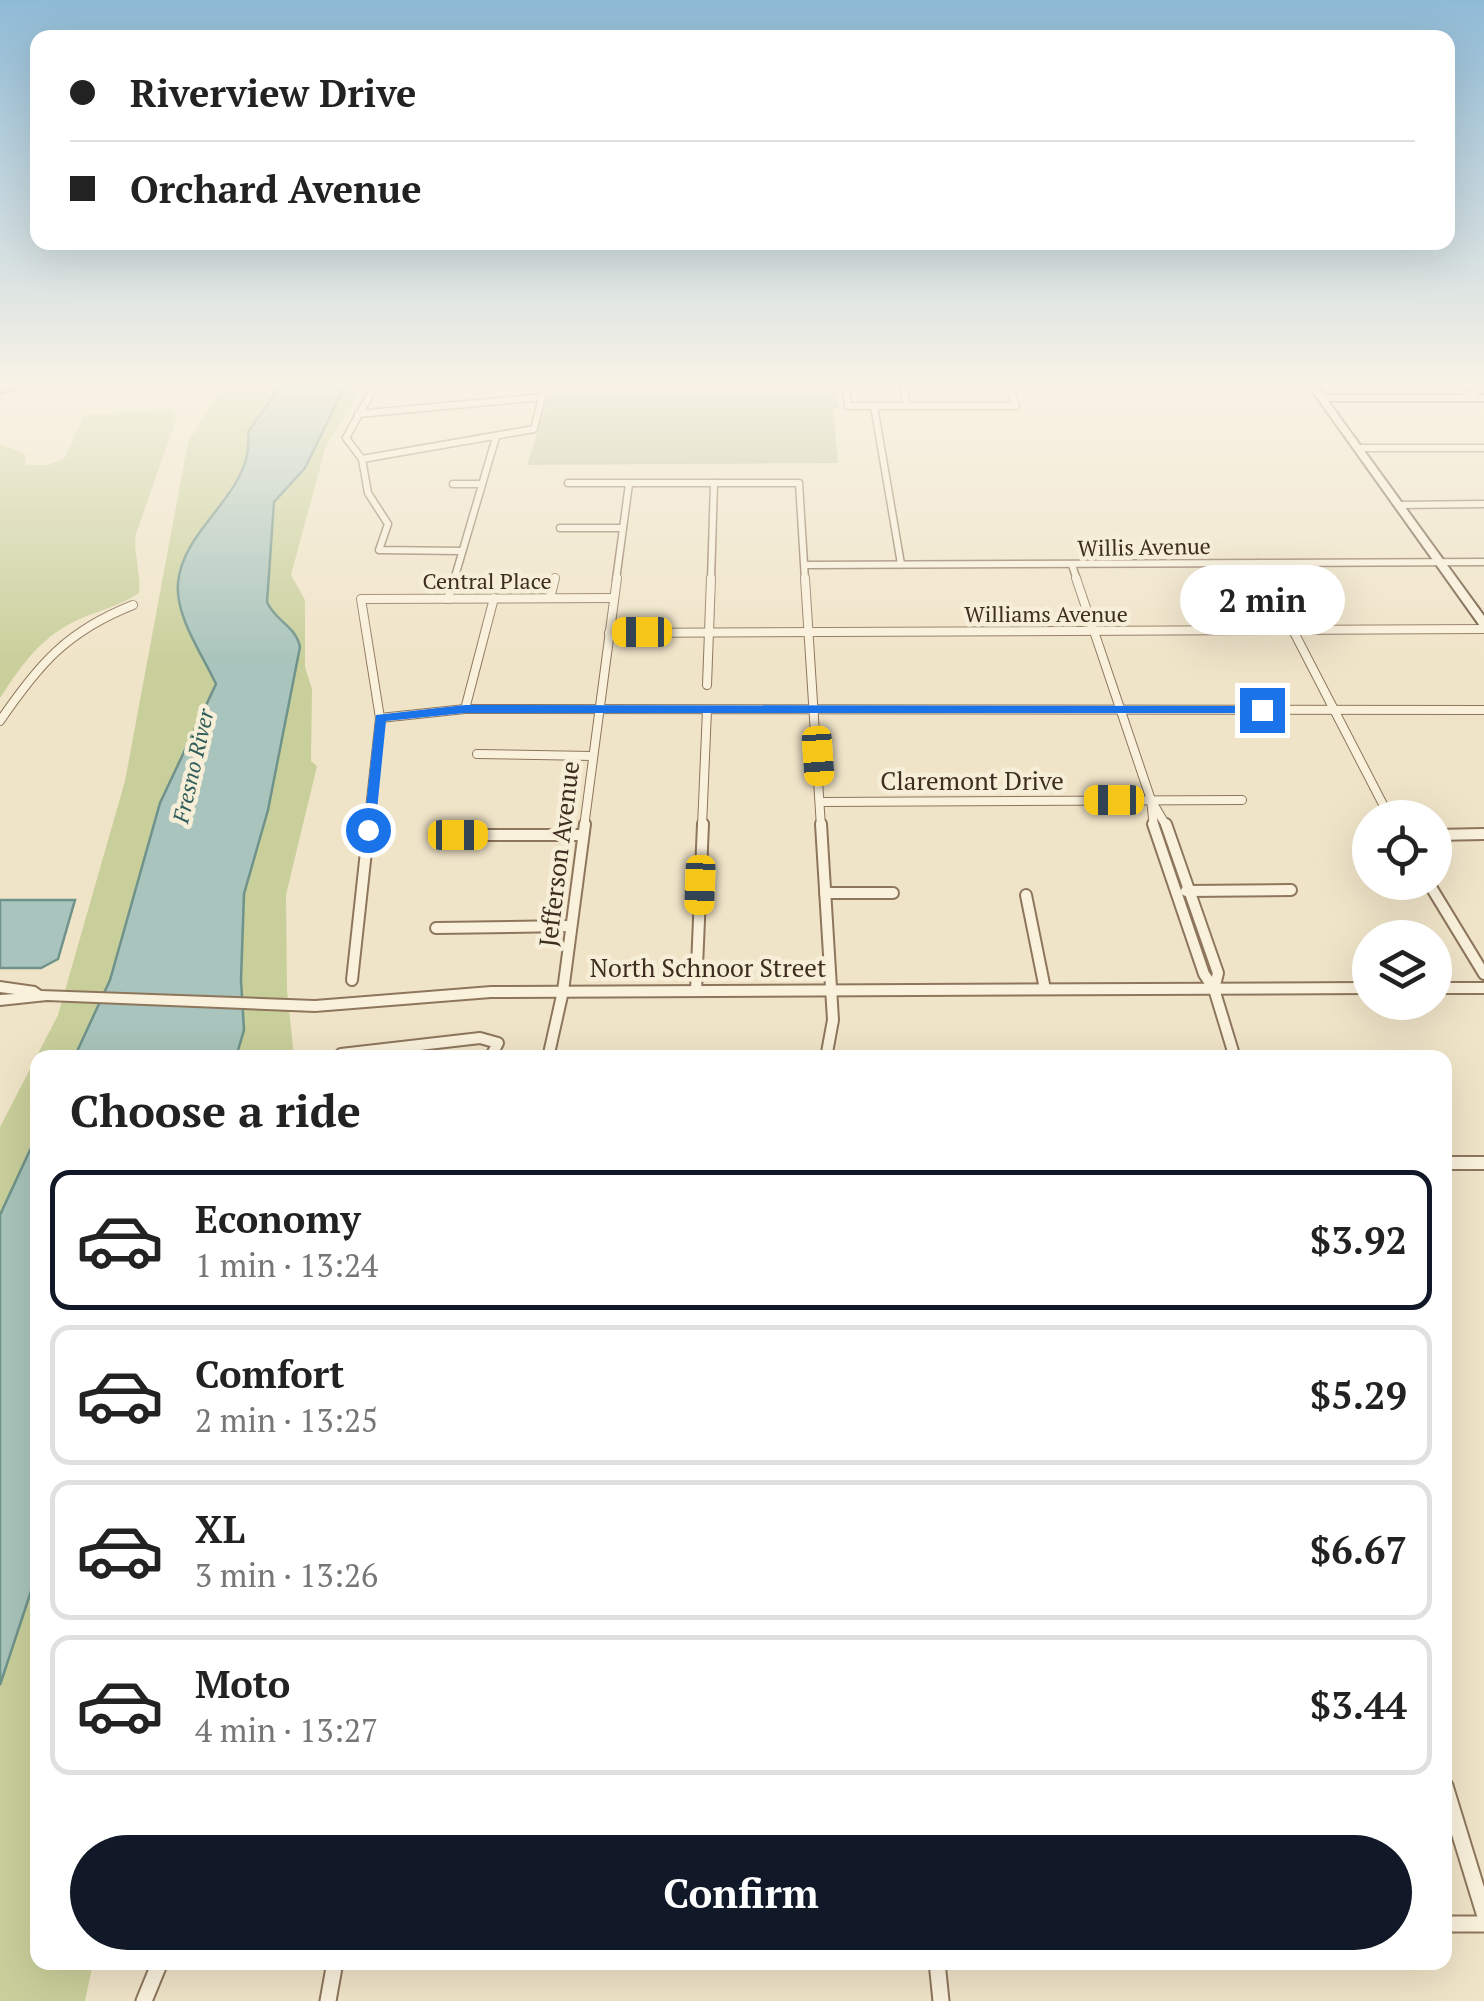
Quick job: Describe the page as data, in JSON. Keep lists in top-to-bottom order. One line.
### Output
{"streets":{"street":["Willis Avenue","Central Place","Williams Avenue","Claremont Drive","Jefferson Avenue","North Schnoor Street"]},"crossings":[["Central Place","Jefferson Avenue"],["Williams Avenue","Jefferson Avenue"],["Jefferson Avenue","North Schnoor Street"]],"water":["Fresno River"],"page":{"banner":["Riverview Drive","Orchard Avenue"],"bubble":"2 min","heading":"Choose a ride","list":[{"name":"Economy","note":"1 min · 13:24","value":"$3.92"},{"name":"Comfort","note":"2 min · 13:25","value":"$5.29"},{"name":"XL","note":"3 min · 13:26","value":"$6.67"},{"name":"Moto","note":"4 min · 13:27","value":"$3.44"}],"buttons":"Confirm"}}
